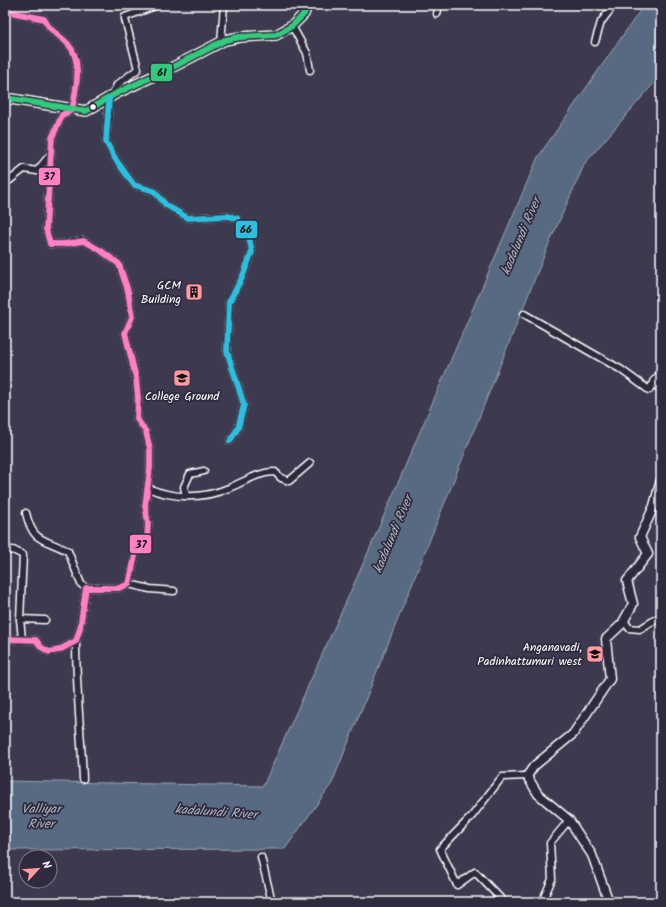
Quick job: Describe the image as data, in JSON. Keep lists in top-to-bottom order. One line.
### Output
{"water":["kadalundi River","Valliyar River"],"places":{"building":["GCM Building"],"school or university":["College Ground","Anganavadi, Padinhattumuri west"]},"lines":["transit line 61","transit line 37","transit line 66"],"north":"top right"}
